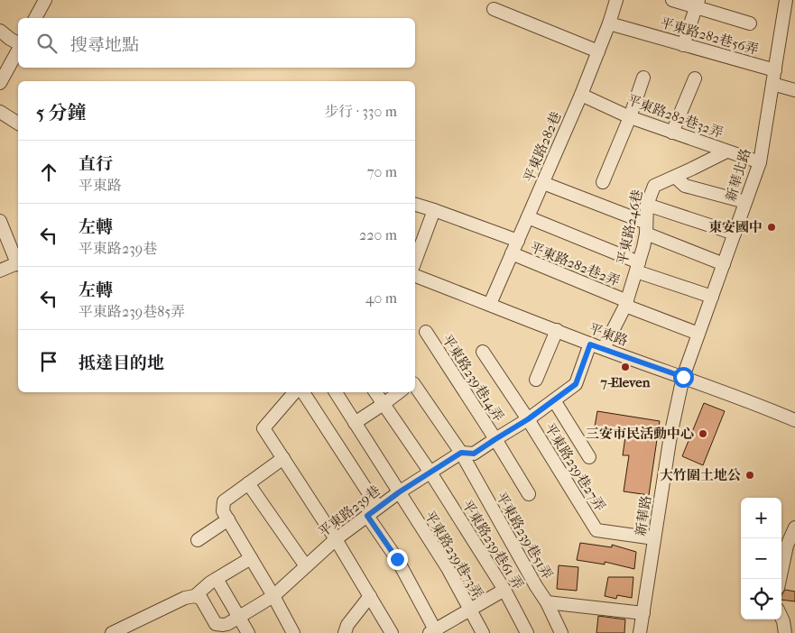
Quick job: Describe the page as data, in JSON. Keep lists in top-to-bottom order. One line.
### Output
{"streets":{"street":["平東路282巷56弄","平東路282巷32弄","平東路282巷","新華北路","平東路246巷","平東路282巷2弄","平東路","平東路239巷14弄","平東路239巷27弄","平東路239巷","新華路","平東路239巷51弄","平東路239巷61 弄","平東路239巷73弄"]},"crossings":[["平東路282巷56弄","平東路282巷"],["平東路282巷56弄","新華北路"],["平東路282巷32弄","平東路282巷"],["平東路282巷32弄","新華北路"],["平東路282巷32弄","平東路246巷"],["平東路282巷","平東路282巷2弄"],["平東路282巷","平東路"],["新華北路","平東路282巷2弄"],["新華北路","平東路"],["新華北路","新華路"],["平東路246巷","平東路282巷2弄"],["平東路246巷","平東路"],["平東路","平東路239巷"],["平東路","新華路"],["平東路239巷14弄","平東路239巷"],["平東路239巷27弄","平東路239巷"],["平東路239巷27弄","新華路"],["平東路239巷","平東路239巷51弄"],["平東路239巷","平東路239巷61 弄"],["平東路239巷","平東路239巷73弄"]],"places":["東安國中","7-Eleven","三安市民活動中心","大竹圍土地公"],"page":{"search":"搜尋地點","heading":["5 分鐘","步行 · 330 m"],"list":[["直行","平東路","70 m"],["左轉","平東路239巷","220 m"],["左轉","平東路239巷85弄","40 m"],"抵達目的地"],"map_buttons":["+","−"]}}
